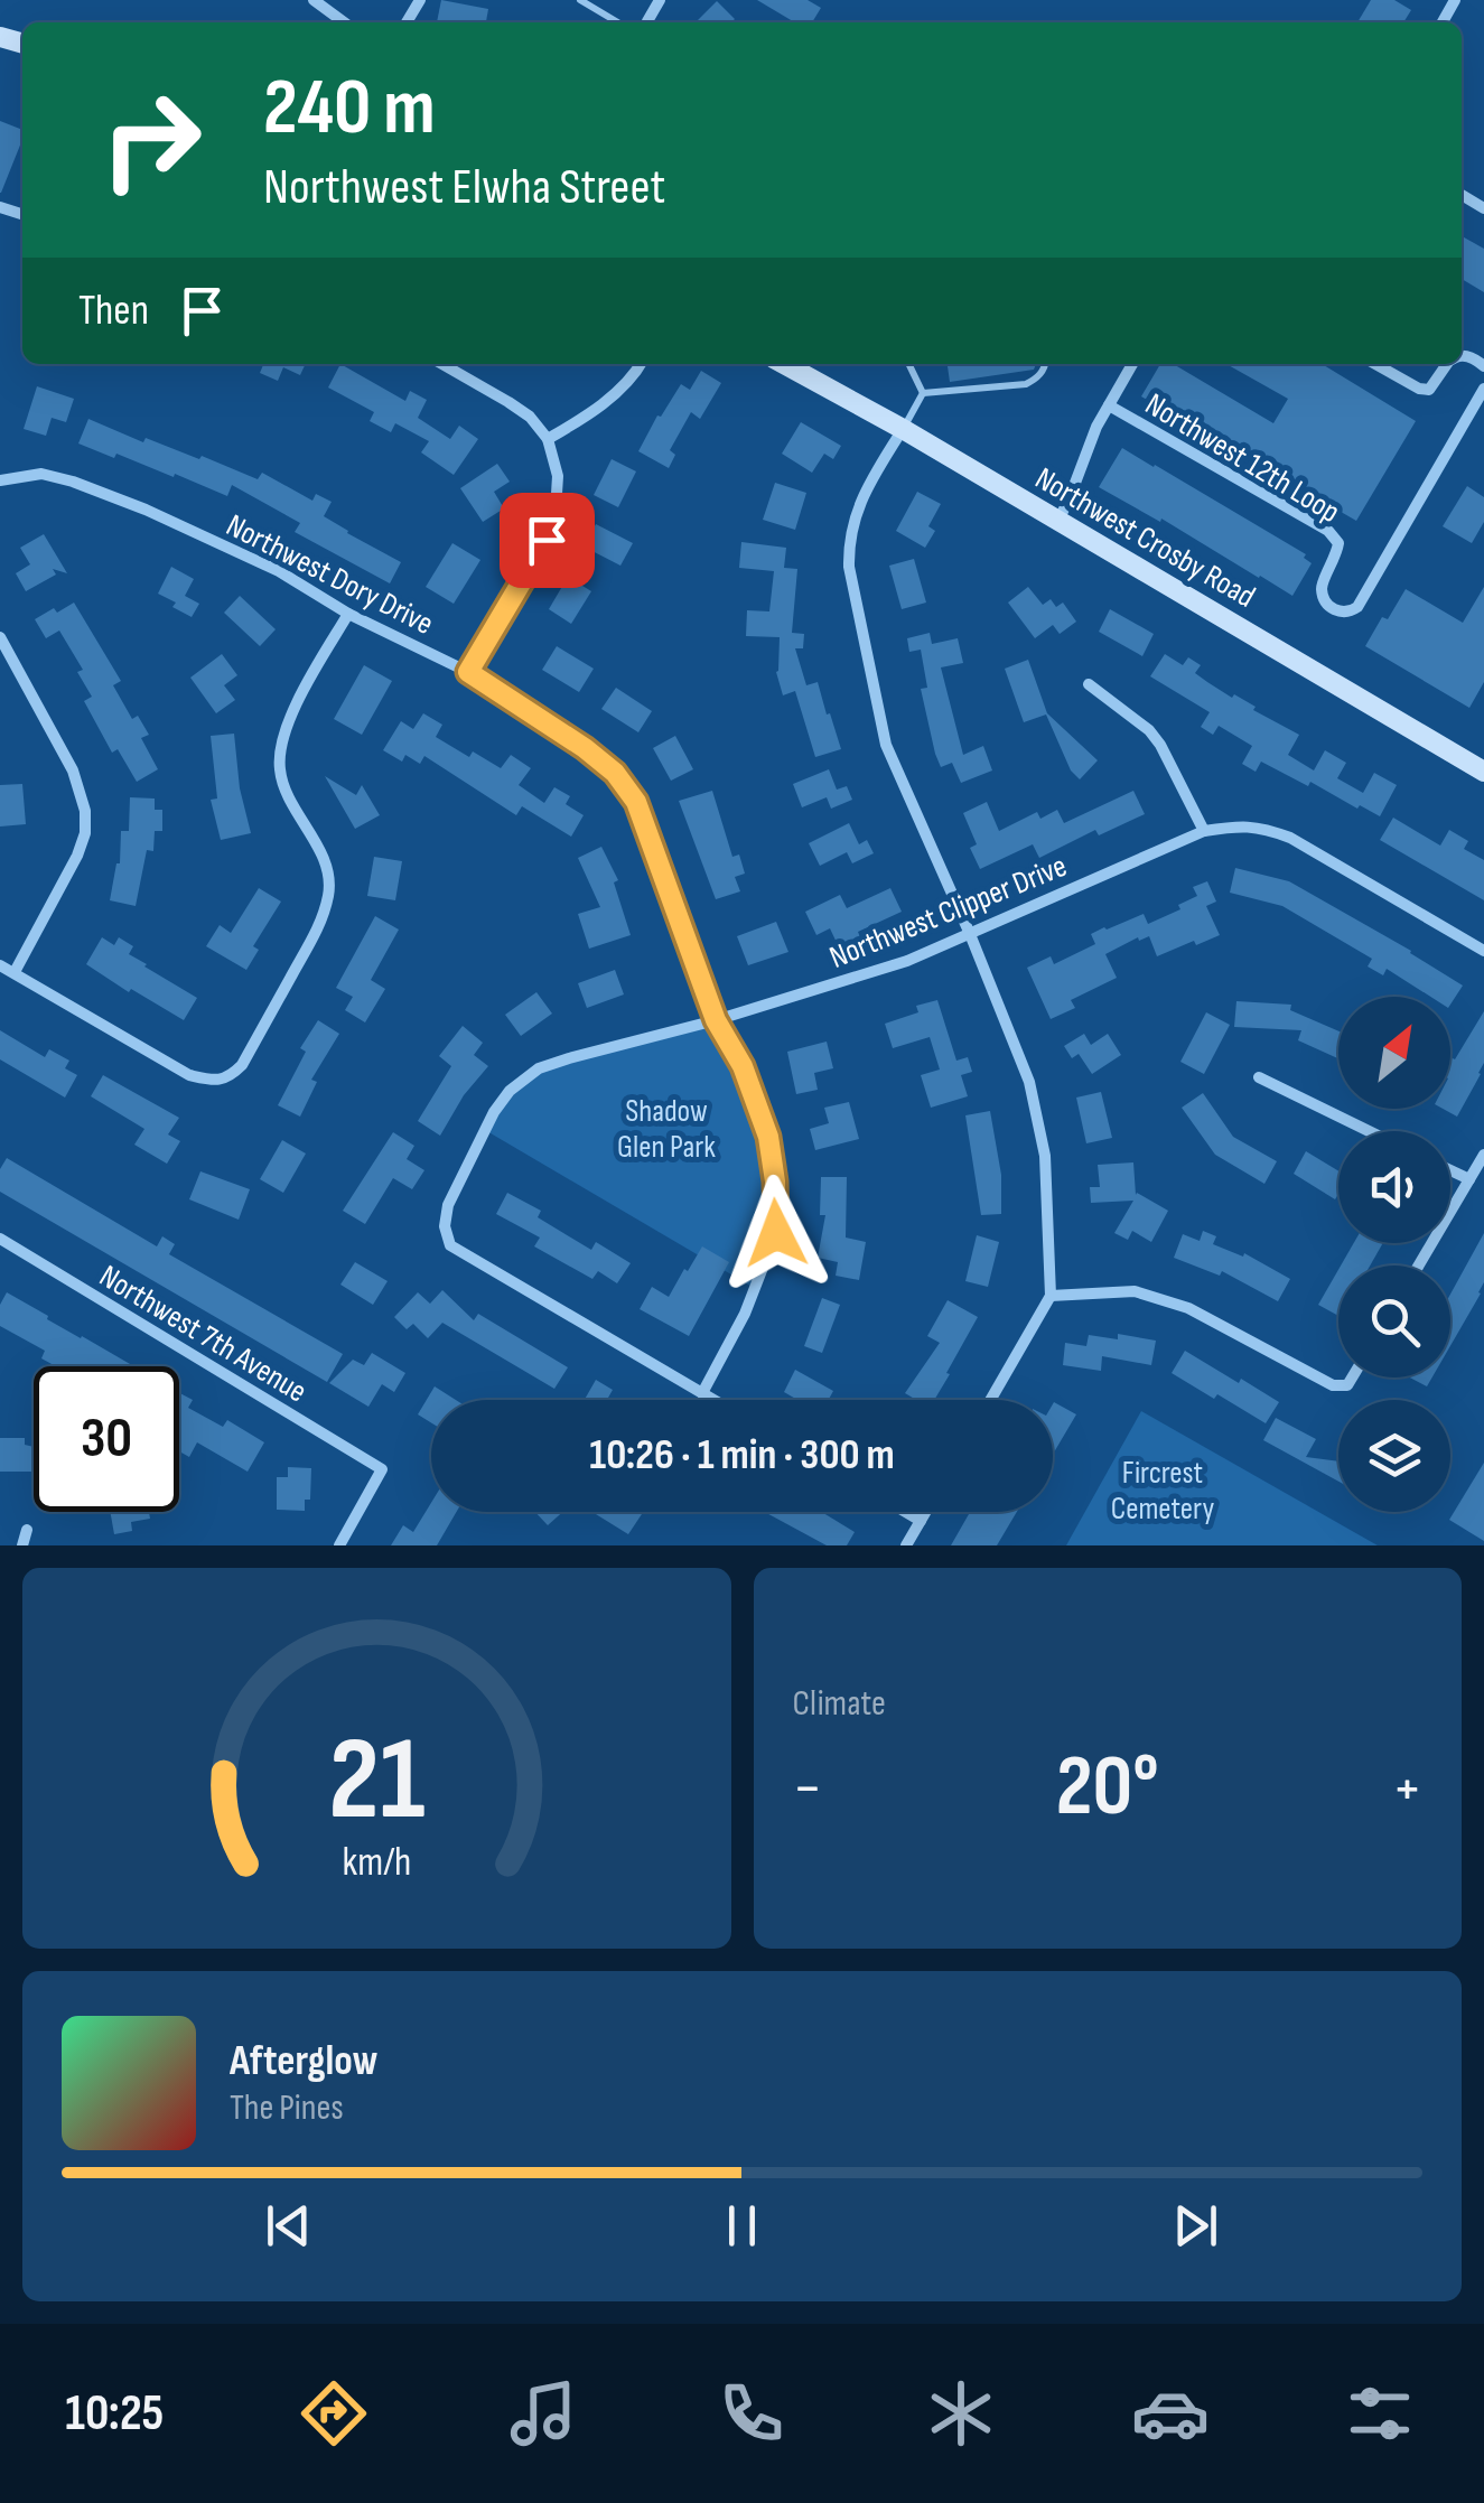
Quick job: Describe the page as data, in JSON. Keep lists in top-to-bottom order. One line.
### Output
{"streets":{"street":["Northwest 12th Loop","Northwest Crosby Road","Northwest Dory Drive","Northwest Clipper Drive","Northwest 7th Avenue"]},"crossings":[["Northwest Dory Drive","Northwest Clipper Drive"]],"parks":["Shadow Glen Park","Fircrest Cemetery"],"north":"top right","page":{"turn":["240 m","Northwest Elwha Street"],"then":"Then","limit":"30","trip":"10:26 · 1 min · 300 m","tile":"Climate","heat":["−","20°","+"],"song":["Afterglow","The Pines"],"tabs":"10:25","gauge":["21","km/h"]}}
